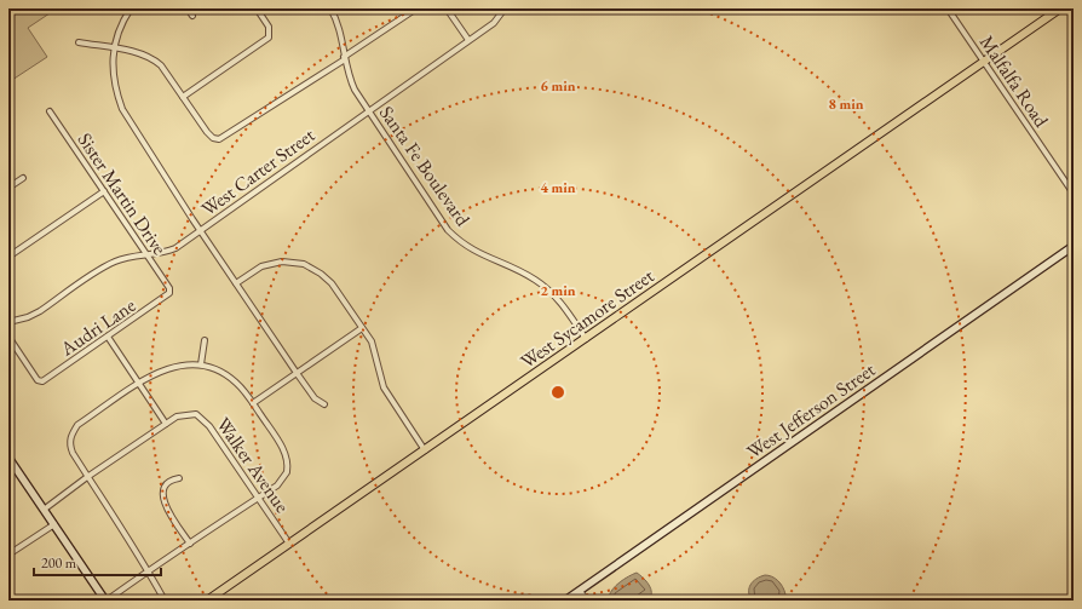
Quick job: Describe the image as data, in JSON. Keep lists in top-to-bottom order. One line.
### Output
{"streets":{"main road":["West Sycamore Street"],"street":["Malfalfa Road","Santa Fe Boulevard","West Carter Street","Sister Martin Drive","Audri Lane","West Jefferson Street","Walker Avenue"]},"crossings":[["Malfalfa Road","West Sycamore Street"],["Santa Fe Boulevard","West Carter Street"],["Santa Fe Boulevard","West Sycamore Street"],["West Carter Street","Sister Martin Drive"],["Sister Martin Drive","Audri Lane"],["West Sycamore Street","Walker Avenue"]],"scale_bar":"200 m","rings":["6 min","8 min","4 min","2 min"]}
